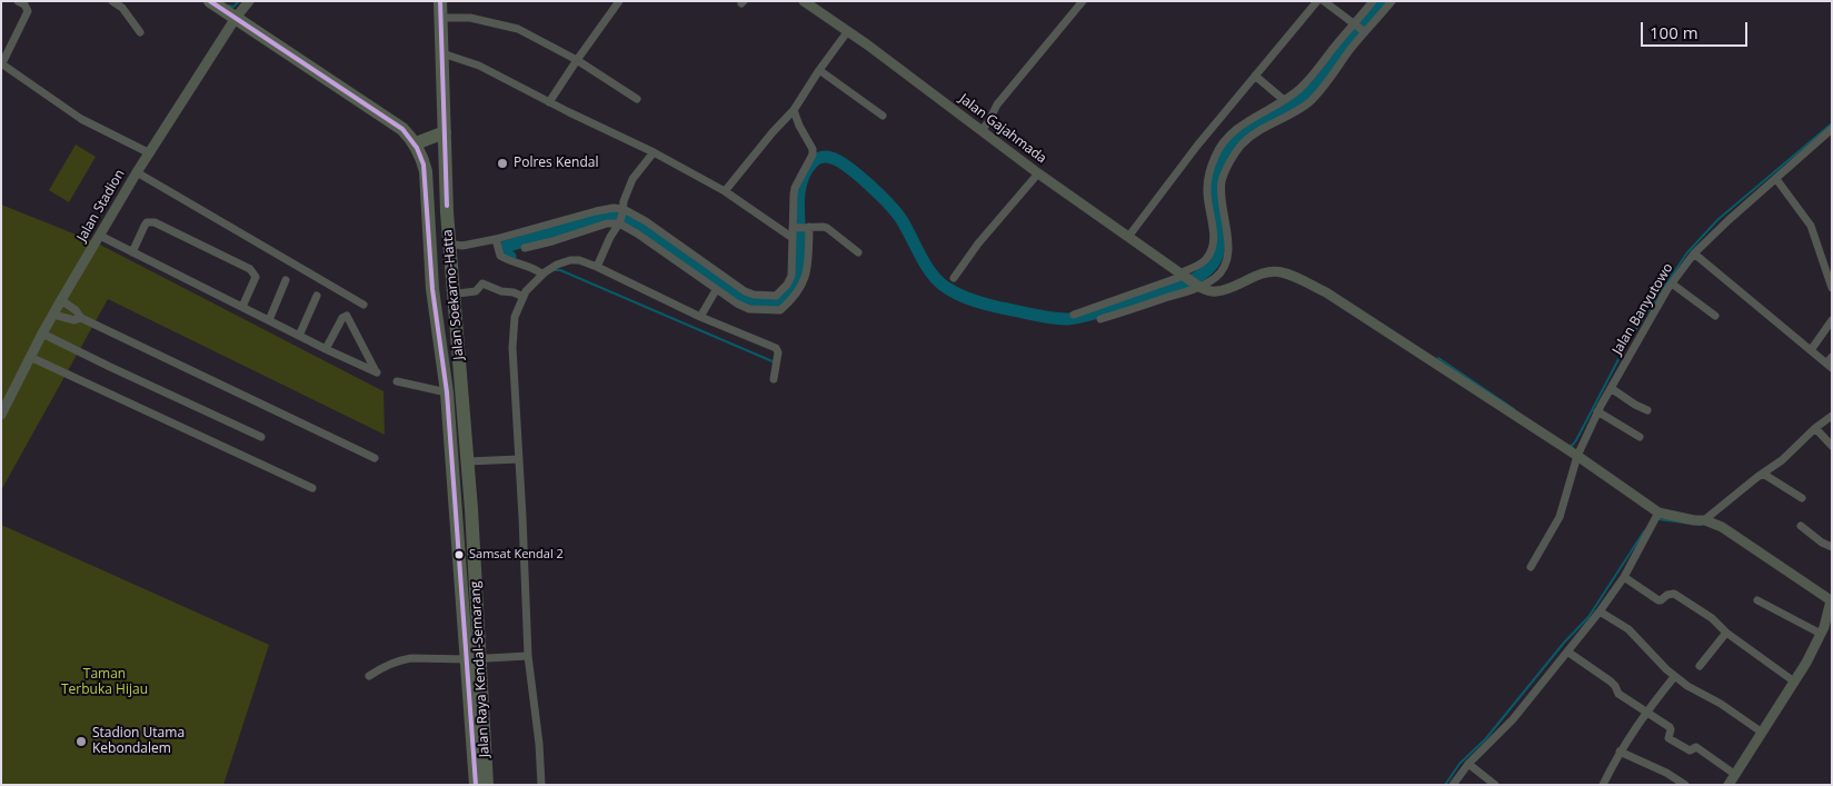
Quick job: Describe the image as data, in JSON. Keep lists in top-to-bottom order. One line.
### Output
{"streets":{"highway":["Jalan Soekarno-Hatta","Jalan Raya Kendal-Semarang"],"street":["Jalan Gajahmada","Jalan Stadion","Jalan Banyutowo"]},"crossings":[["Jalan Soekarno-Hatta","Jalan Raya Kendal-Semarang"]],"parks":["Taman Terbuka Hijau"],"places":["Polres Kendal","Samsat Kendal 2","Stadion Utama Kebondalem"],"scale_bar":"100 m"}
